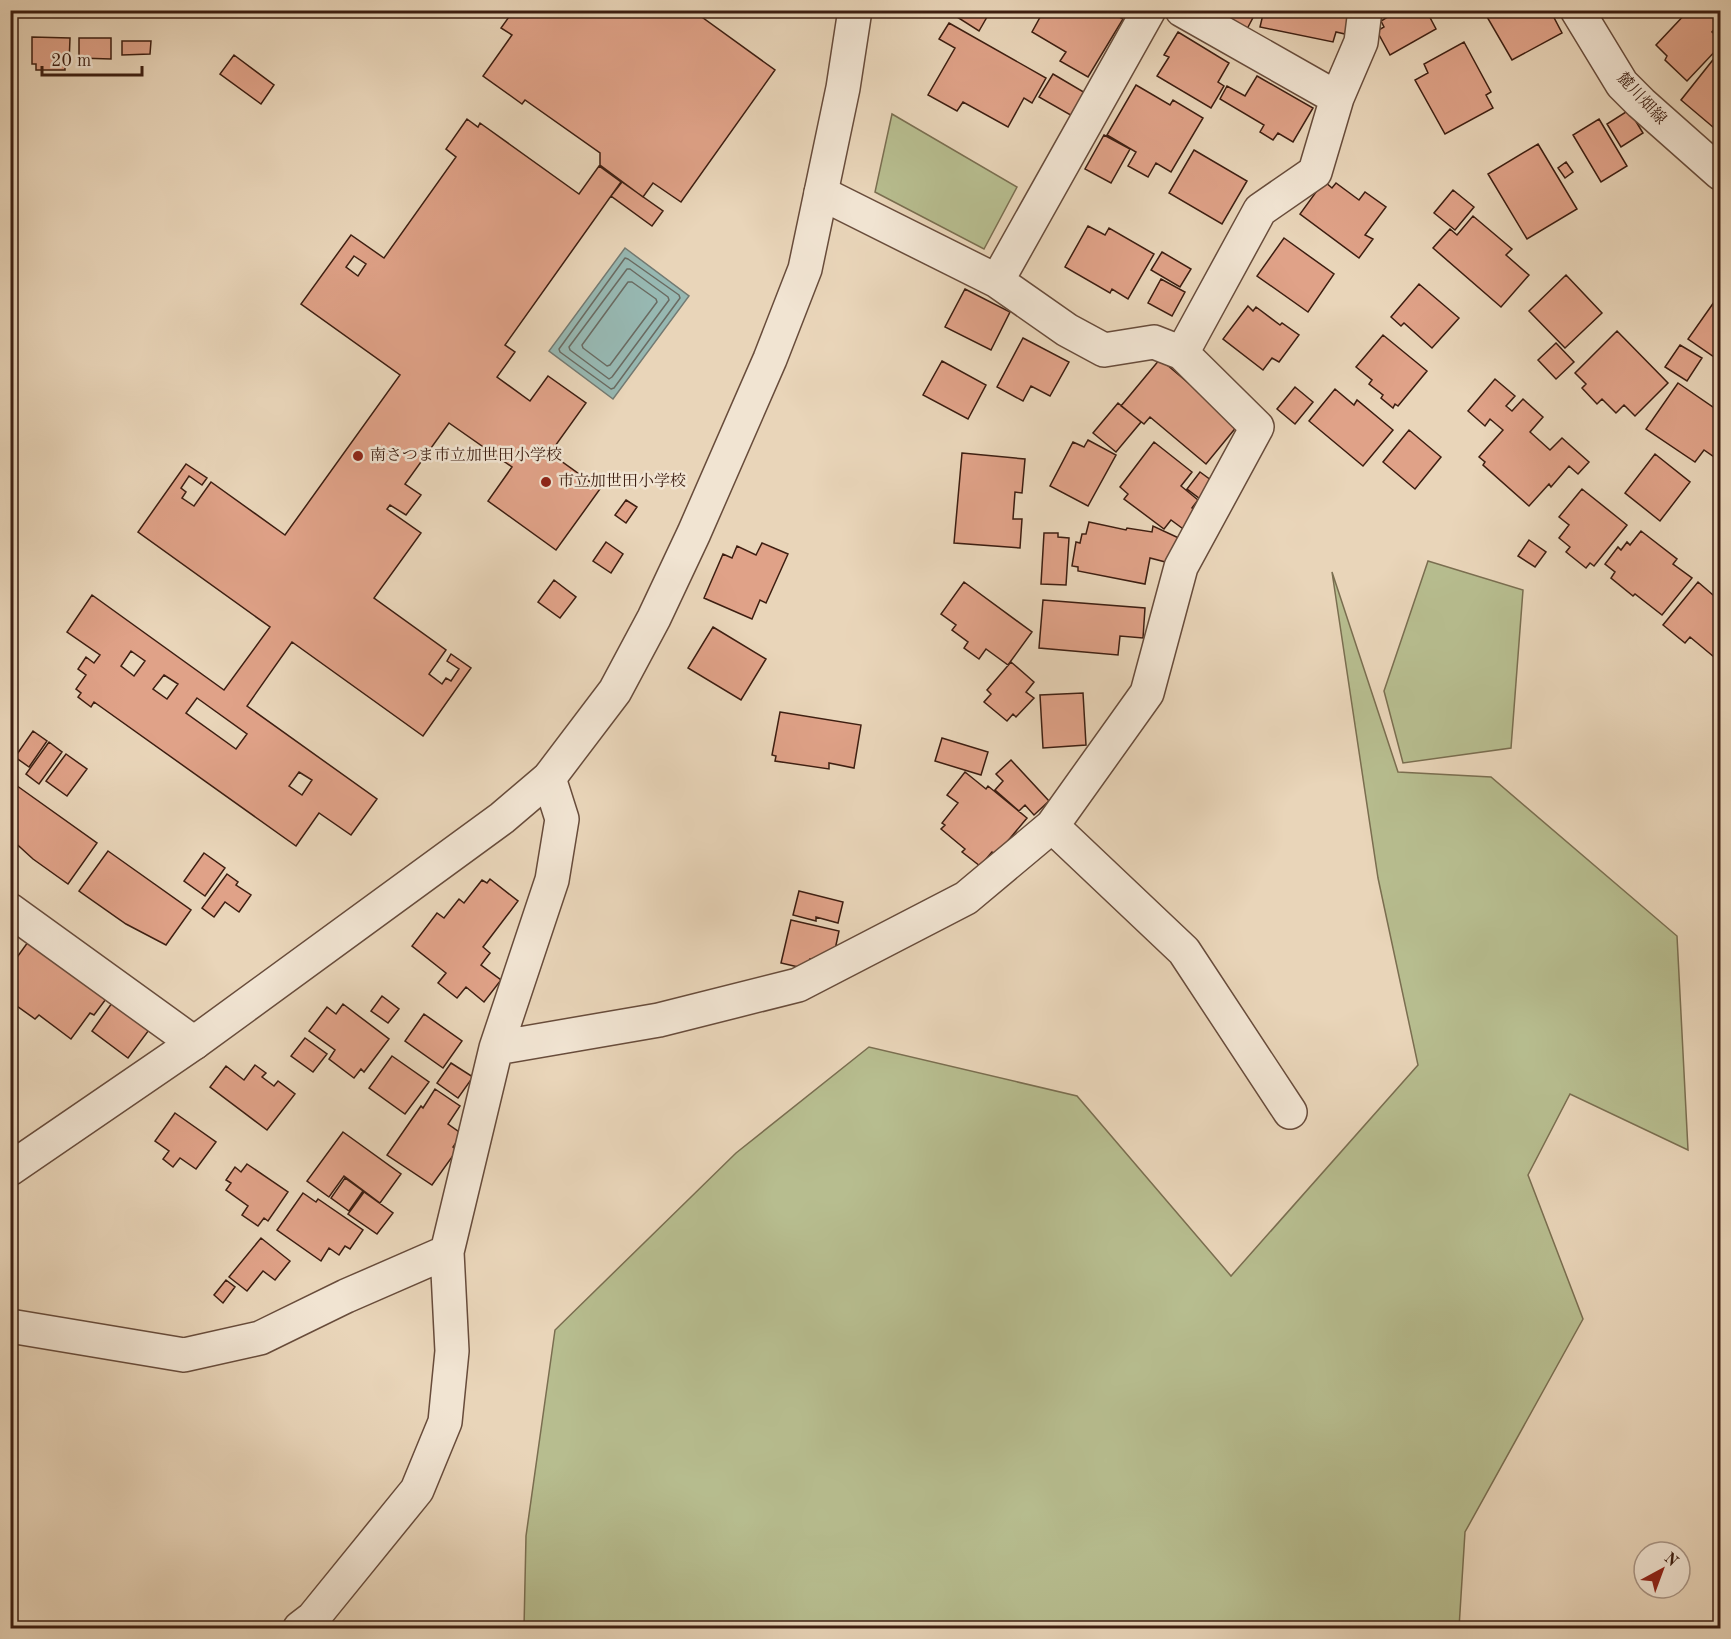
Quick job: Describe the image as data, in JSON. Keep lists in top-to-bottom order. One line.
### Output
{"streets":{"street":["麓川畑線"]},"places":["南さつま市立加世田小学校","市立加世田小学校"],"scale_bar":"20 m","north":"top right"}
